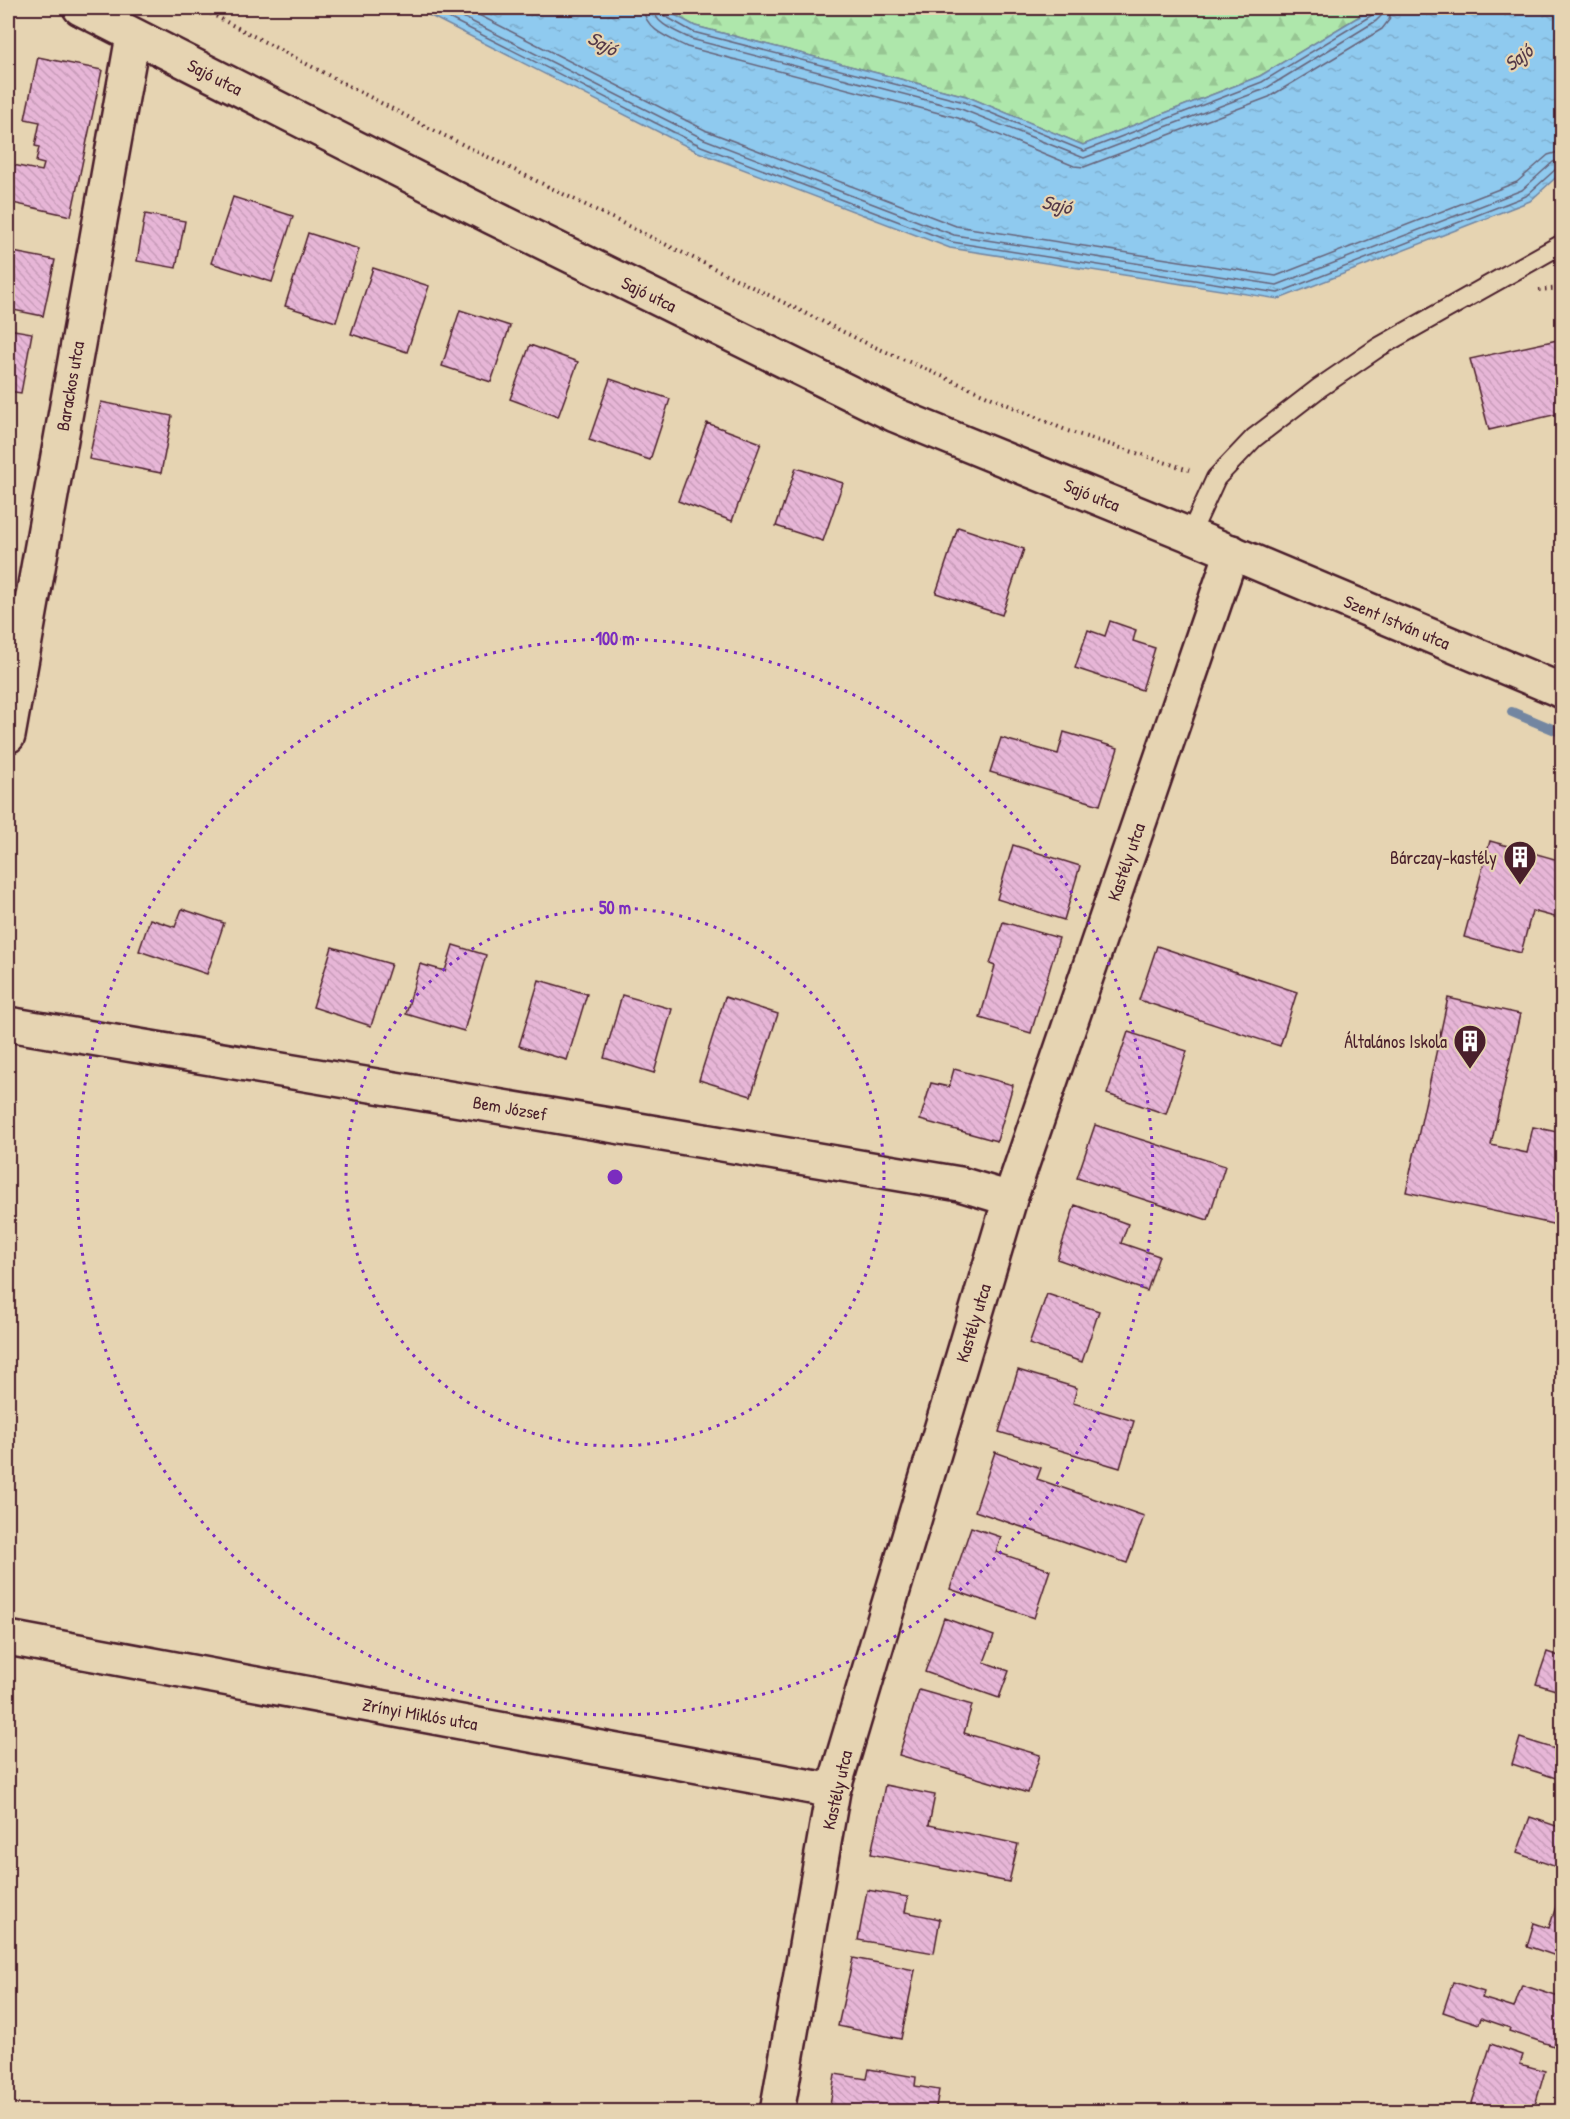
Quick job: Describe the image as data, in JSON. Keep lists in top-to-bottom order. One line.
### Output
{"streets":{"street":["Sajó utca","Barackos utca","Szent István utca","Kastély utca","Bem József","Zrínyi Miklós utca"]},"crossings":[["Sajó utca","Barackos utca"],["Sajó utca","Szent István utca"],["Sajó utca","Kastély utca"],["Szent István utca","Kastély utca"],["Kastély utca","Bem József"],["Kastély utca","Zrínyi Miklós utca"]],"water":["Sajó"],"places":{"building":["Bárczay-kastély","Általános Iskola"]},"rings":["100 m","50 m"]}
